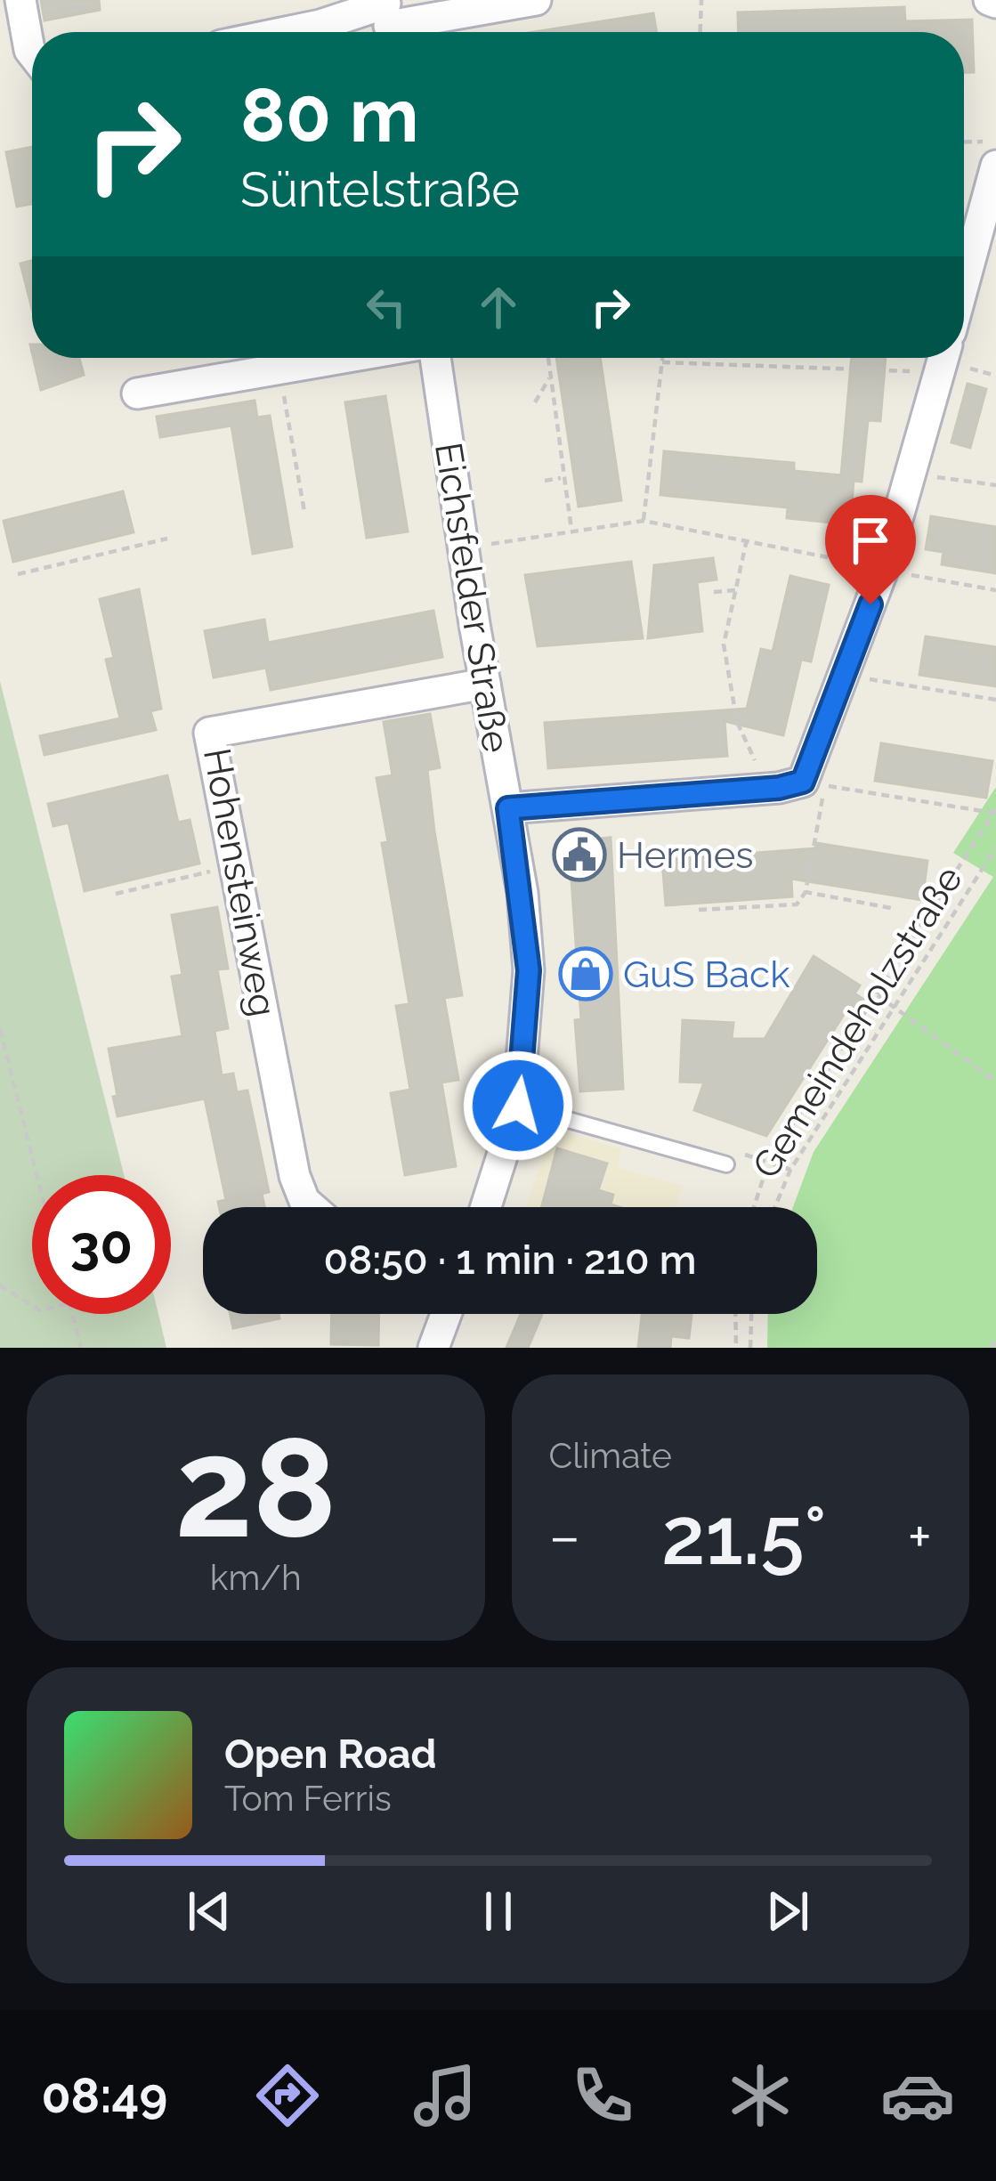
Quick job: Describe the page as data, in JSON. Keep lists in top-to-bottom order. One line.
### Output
{"streets":{"street":["Eichsfelder Straße","Hohensteinweg"],"path":["Gemeindeholzstraße"]},"crossings":[["Eichsfelder Straße","Hohensteinweg"]],"places":{"public building":["Hermes"],"shop":["GuS Back"]},"page":{"turn":["80 m","Süntelstraße"],"limit":"30","trip":"08:50 · 1 min · 210 m","tile":[["28","km/h"],"Climate"],"heat":["−","21.5°","+"],"song":["Open Road","Tom Ferris"],"tabs":"08:49"}}
